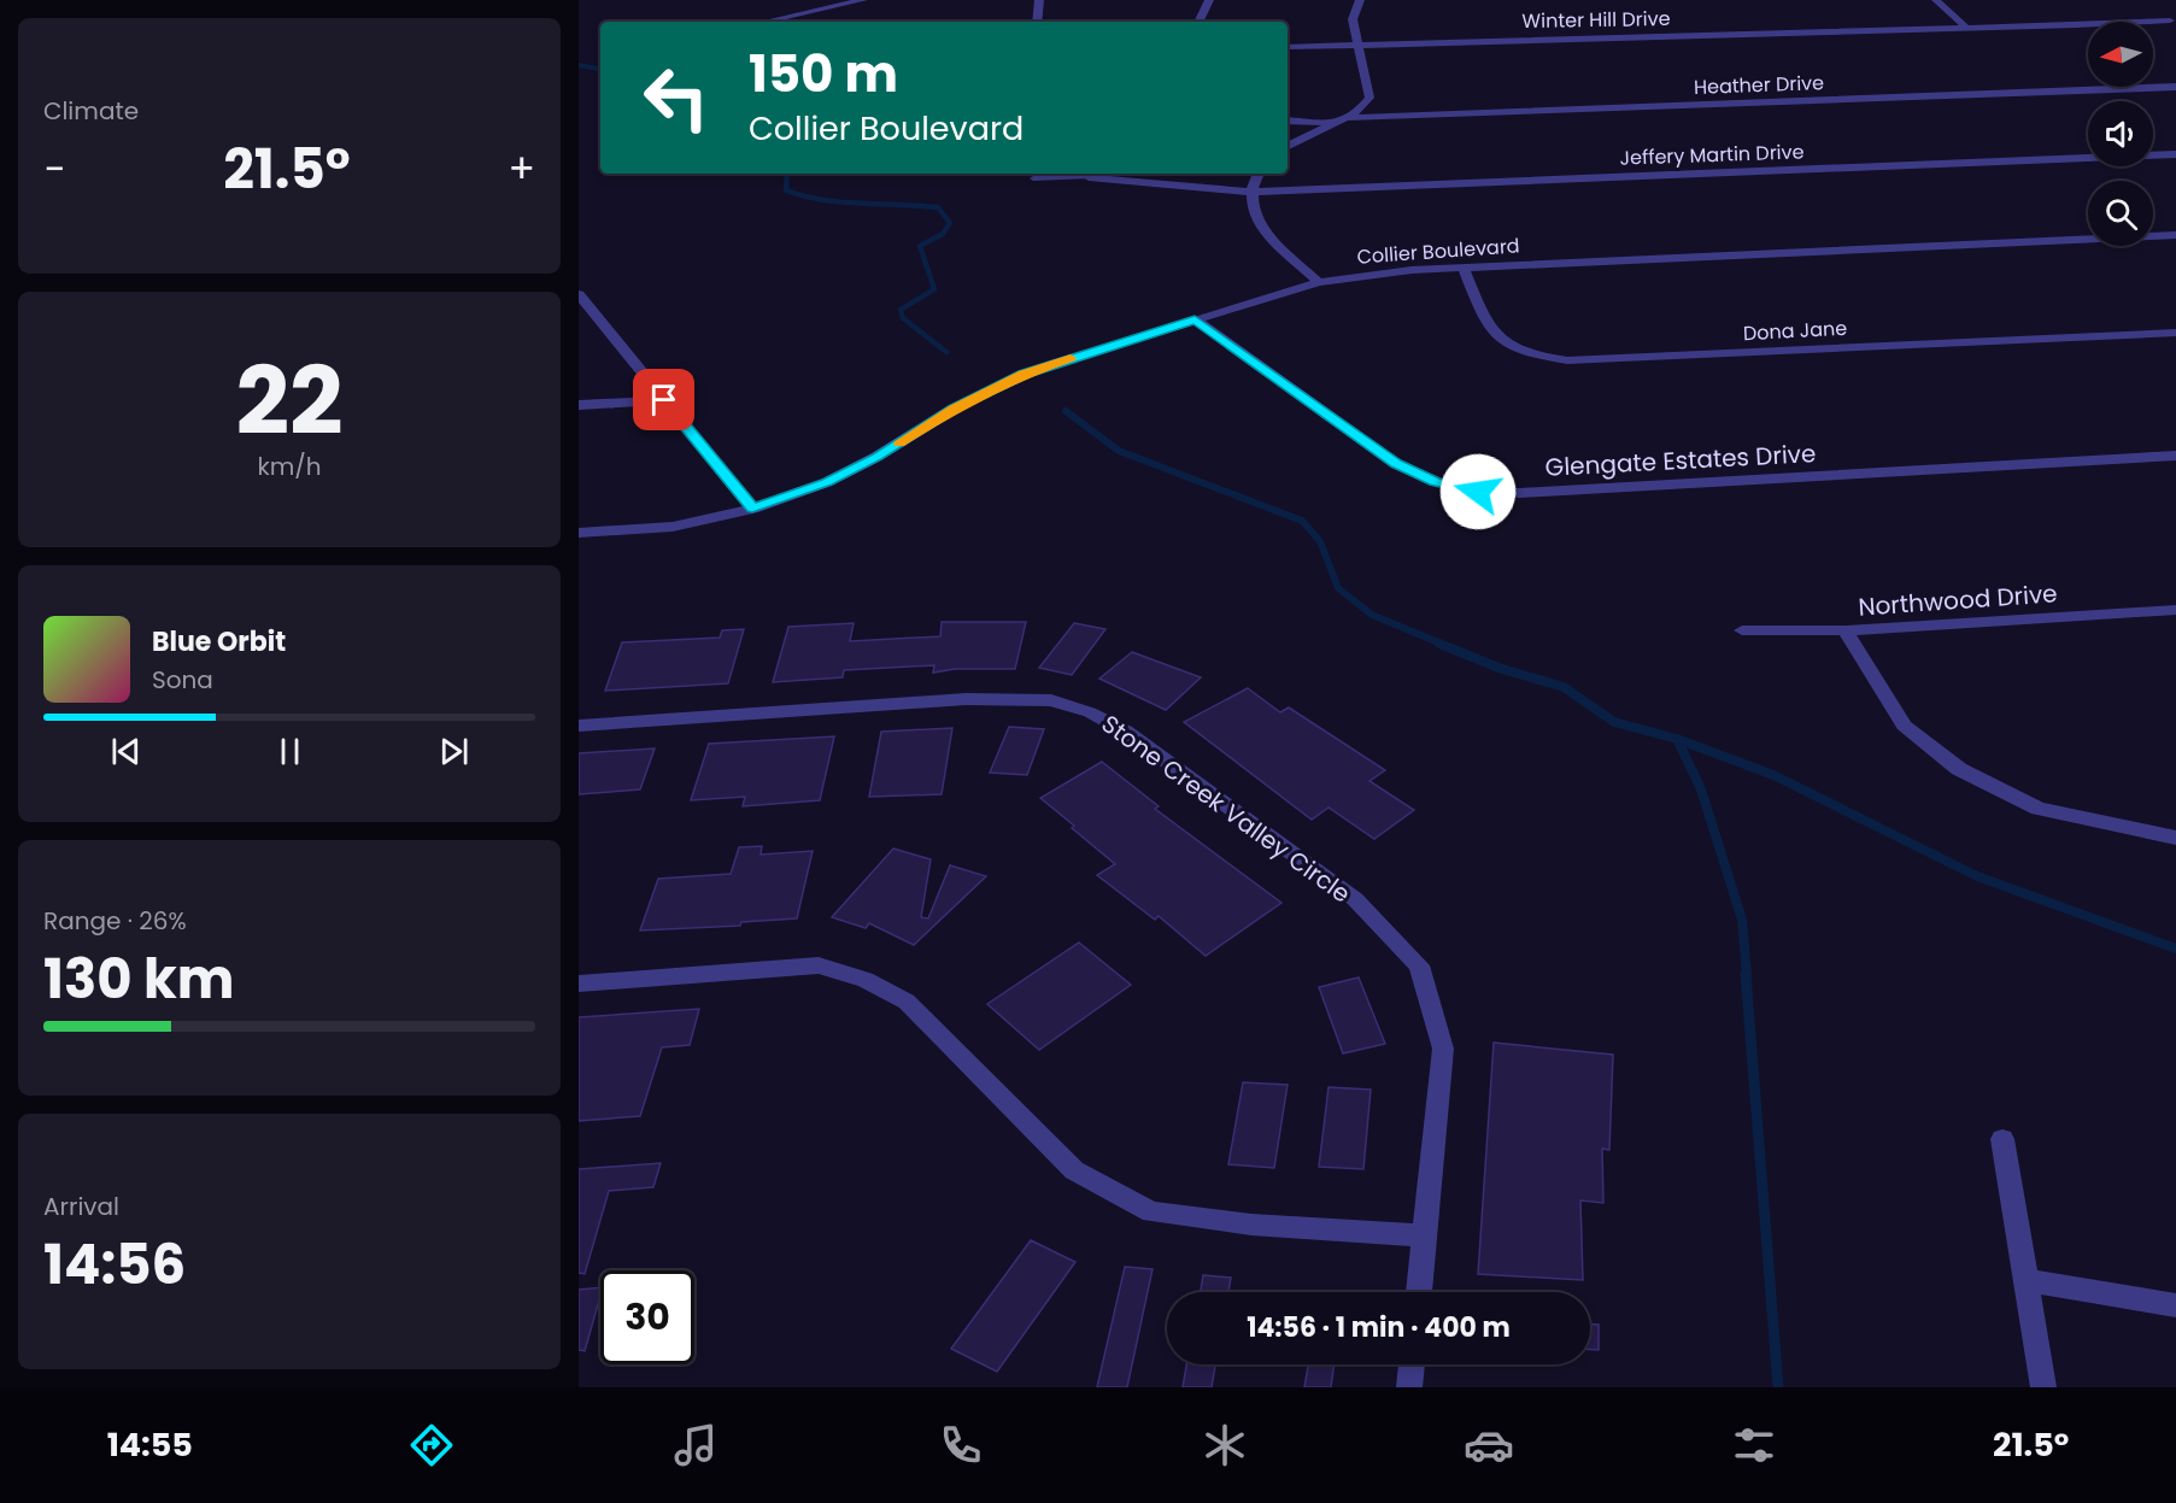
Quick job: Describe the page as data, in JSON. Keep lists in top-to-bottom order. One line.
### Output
{"streets":{"street":["Winter Hill Drive","Heather Drive","Jeffery Martin Drive","Collier Boulevard","Dona Jane","Glengate Estates Drive","Northwood Drive","Stone Creek Valley Circle"]},"crossings":[["Collier Boulevard","Dona Jane"],["Collier Boulevard","Glengate Estates Drive"]],"north":"left","page":{"tile":["Climate",["22","km/h"],["Range · 26%","130 km"],["Arrival","14:56"]],"turn":["150 m","Collier Boulevard"],"heat":["−","21.5°","+"],"song":["Blue Orbit","Sona"],"limit":"30","trip":"14:56 · 1 min · 400 m","tabs":["14:55","21.5°"]}}
